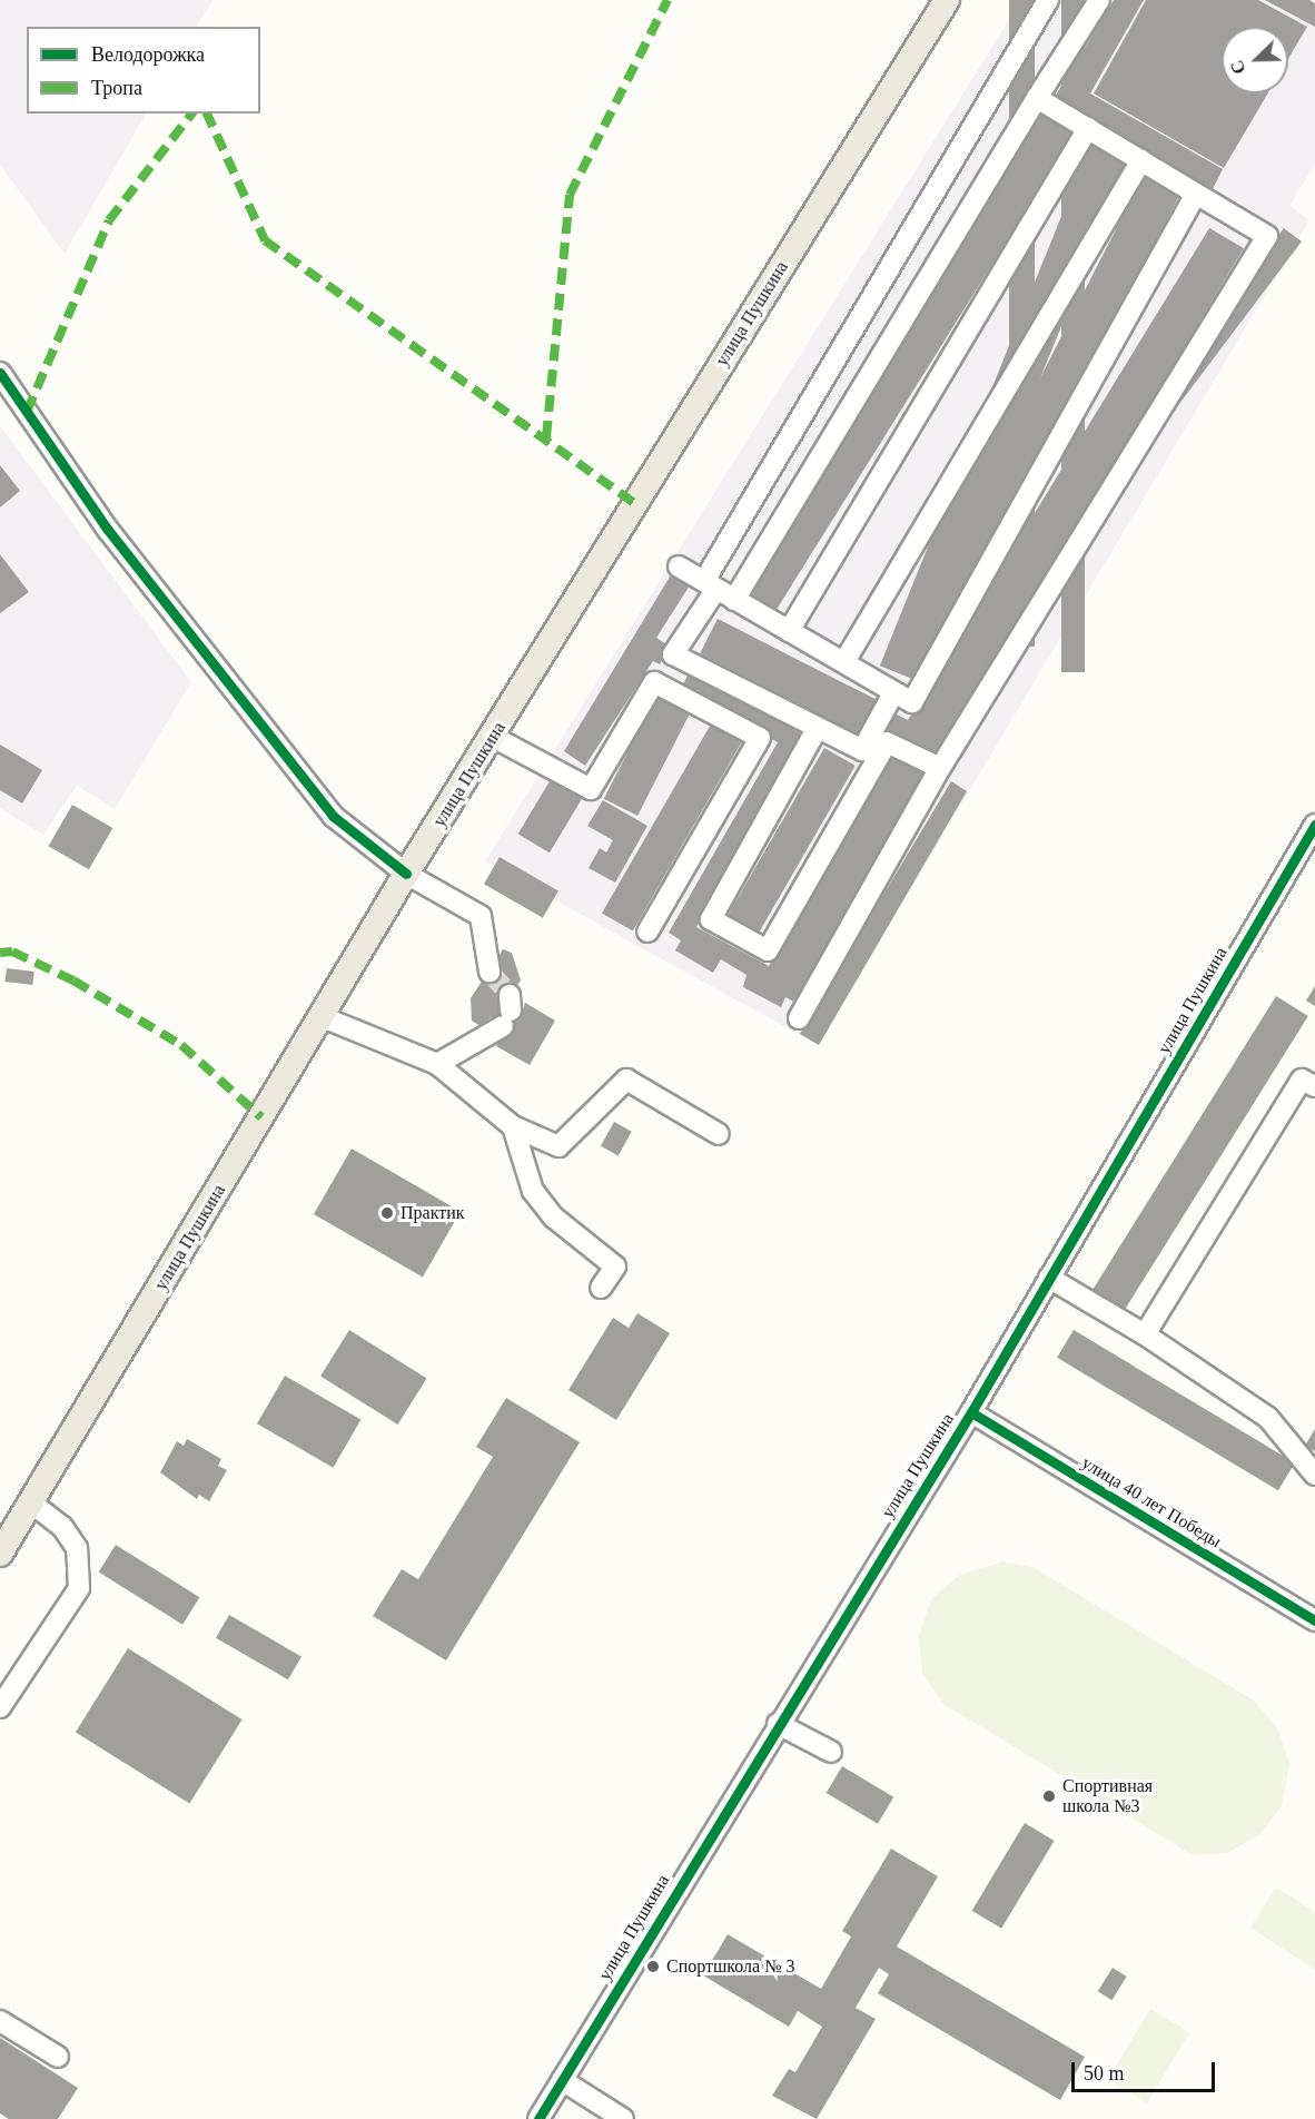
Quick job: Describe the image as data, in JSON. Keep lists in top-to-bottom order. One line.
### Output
{"streets":{"main road":["улица Пушкина"],"street":["улица 40 лет Победы"]},"crossings":[["улица Пушкина","улица 40 лет Победы"]],"places":["Практик","Спортивная школа №3","Спортшкола № 3"],"legend":["Велодорожка","Тропа"],"scale_bar":"50 m","north":"bottom left"}
